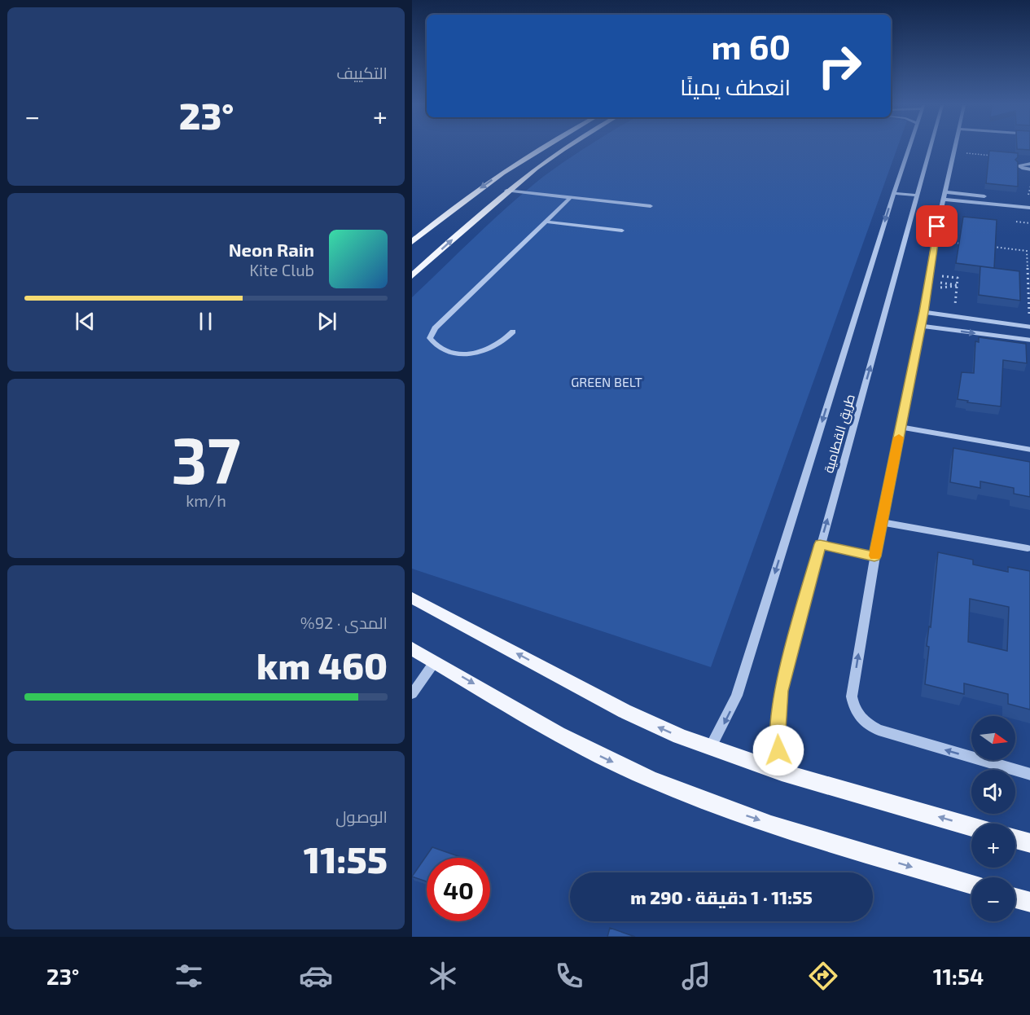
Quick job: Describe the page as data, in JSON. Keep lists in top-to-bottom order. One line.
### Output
{"streets":{"street":["طريق القطامية"]},"parks":["GREEN BELT"],"north":"right","page":{"tile":["التكييف",["37","km/h"],["المدى · 92%","460 km"],["الوصول","11:55"]],"turn":["60 m","انعطف يمينًا"],"heat":["−","23°","+"],"song":["Neon Rain","Kite Club"],"map_buttons":["+","−"],"limit":"40","trip":"11:55 · 1 دقيقة · 290 m","tabs":["11:54","23°"]}}
